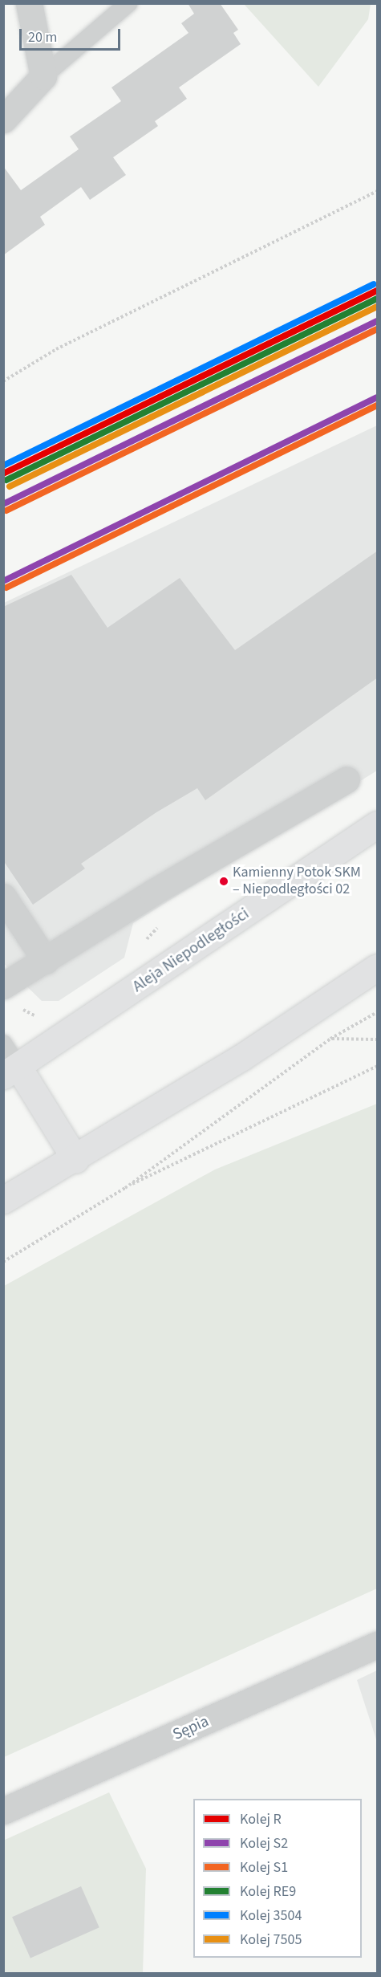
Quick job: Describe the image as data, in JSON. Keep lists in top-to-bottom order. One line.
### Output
{"streets":{"main road":["Aleja Niepodległości"],"street":["Sępia"]},"places":["Kamienny Potok SKM – Niepodległości 02"],"lines":["rail line 3504","rail line R","rail line RE9","rail line 7505","rail line S2","rail line S1"],"legend":["Kolej R","Kolej S2","Kolej S1","Kolej RE9","Kolej 3504","Kolej 7505"],"scale_bar":"20 m"}
